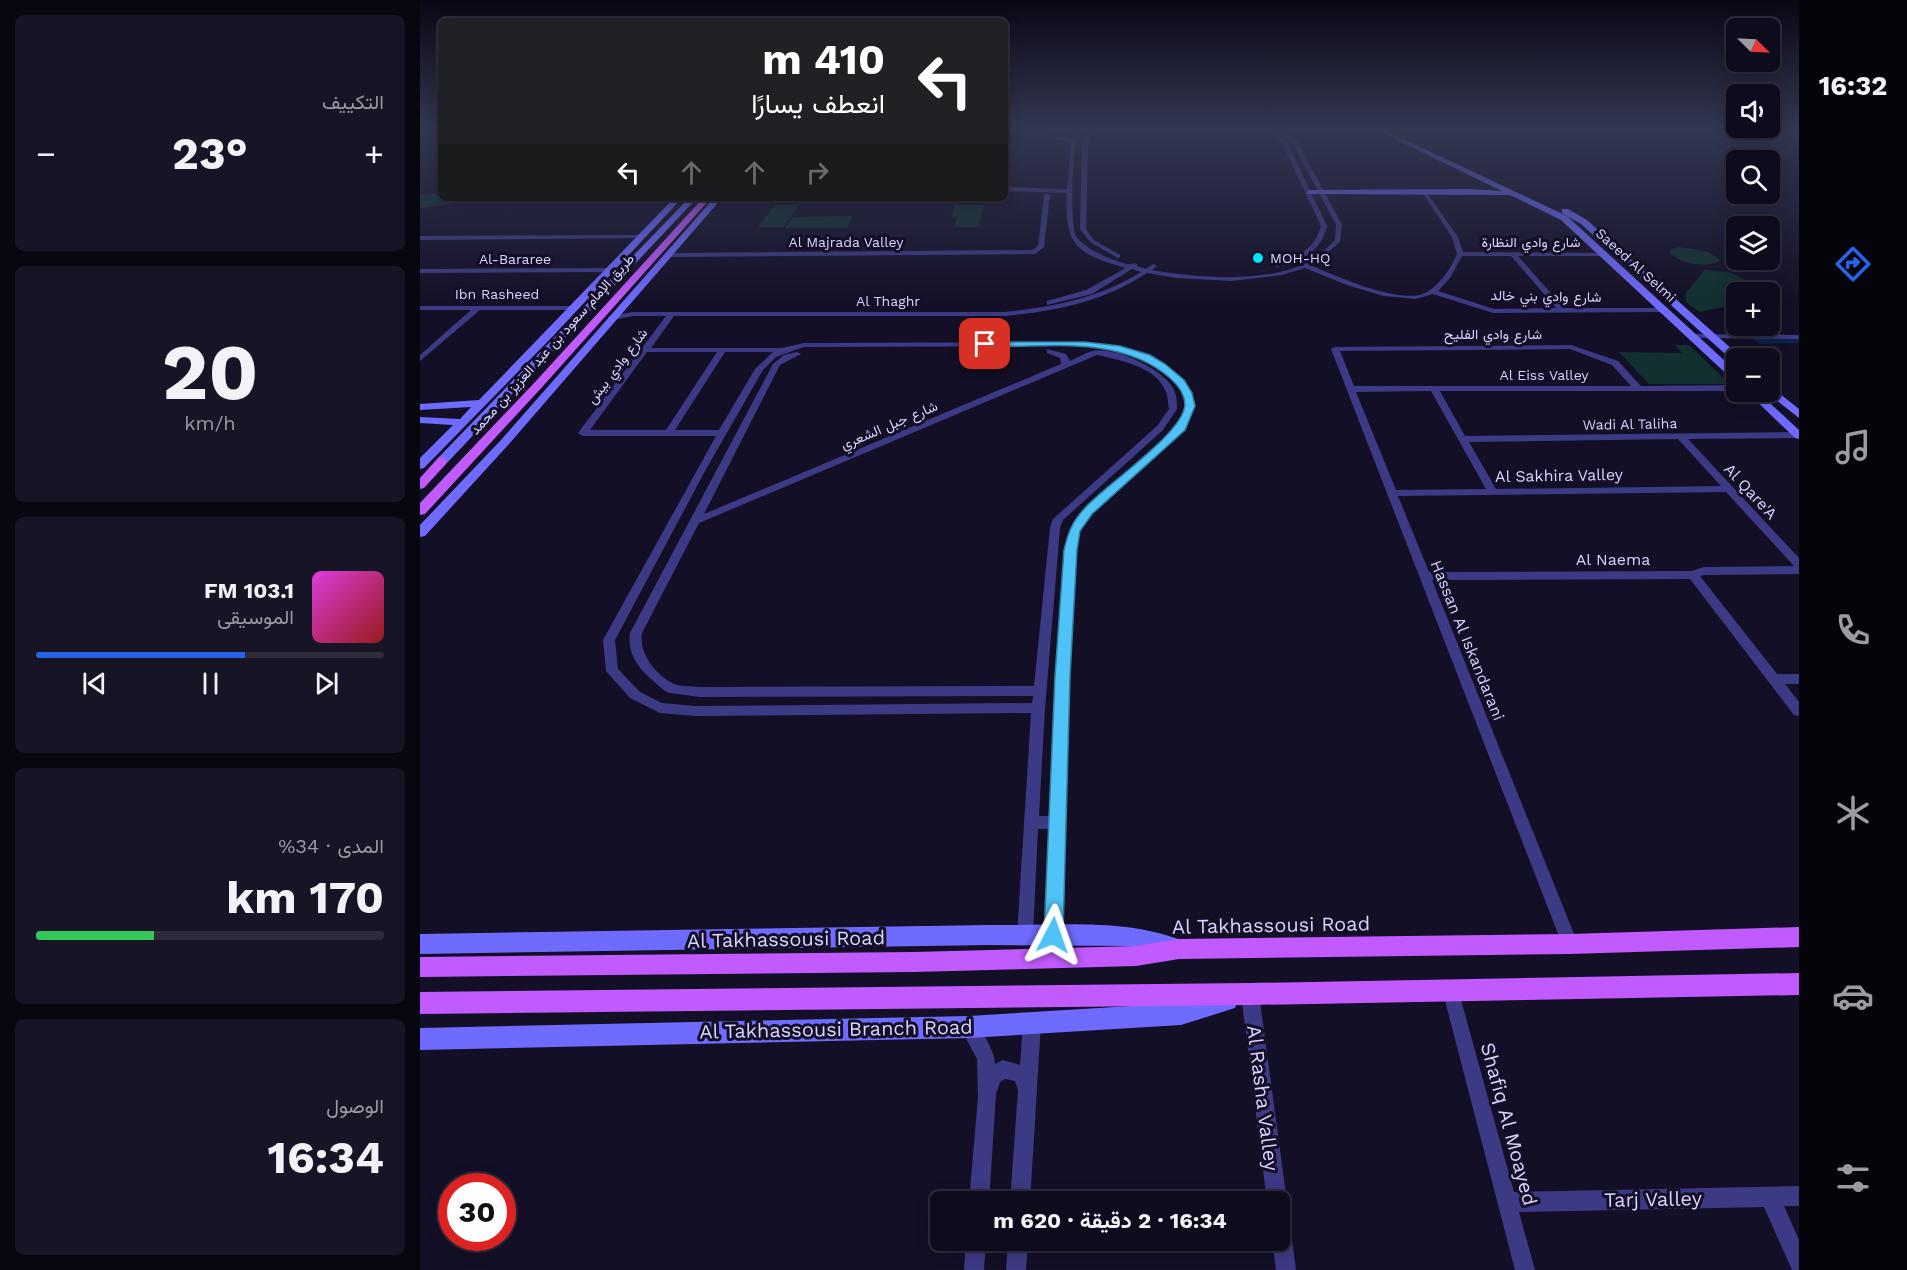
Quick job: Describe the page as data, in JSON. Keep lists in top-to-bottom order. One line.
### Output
{"streets":{"main road":["طريق الإمام سعود بن عبد العزيز بن محمد","Al Takhassousi Road"],"street":["Al Majrada Valley","شارع وادي النظارة","Al-Bararee","Saeed Al Selmi","Ibn Rasheed","شارع وادي بني خالد","Al Thaghr","شارع وادي الفليح","شارع وادي بيش","Al Eiss Valley","Wadi Al Taliha","شارع جبل الشعري","Al Sakhira Valley","Al Qare'A","Al Naema","Hassan Al Iskandarani","Al Takhassousi Branch Road","Al Rasha Valley","Shafiq Al Moayed","Tarj Valley"]},"crossings":[["شارع وادي النظارة","Saeed Al Selmi"],["Saeed Al Selmi","شارع وادي بني خالد"],["Al Thaghr","شارع وادي بيش"],["شارع وادي الفليح","Al Eiss Valley"],["شارع وادي الفليح","Hassan Al Iskandarani"],["Al Eiss Valley","Hassan Al Iskandarani"],["Wadi Al Taliha","Al Qare'A"],["Al Sakhira Valley","Al Qare'A"],["Al Sakhira Valley","Hassan Al Iskandarani"],["Al Naema","Hassan Al Iskandarani"],["Hassan Al Iskandarani","Al Takhassousi Road"],["Al Takhassousi Branch Road","Al Rasha Valley"],["Shafiq Al Moayed","Tarj Valley"]],"places":["MOH-HQ"],"north":"bottom right","page":{"tabs":"16:32","tile":["التكييف",["20","km/h"],["المدى · 34%","170 km"],["الوصول","16:34"]],"map_buttons":["+","−"],"turn":["410 m","انعطف يسارًا"],"heat":["−","23°","+"],"song":["103.1 FM","الموسيقى"],"limit":"30","trip":"16:34 · 2 دقيقة · 620 m"}}
